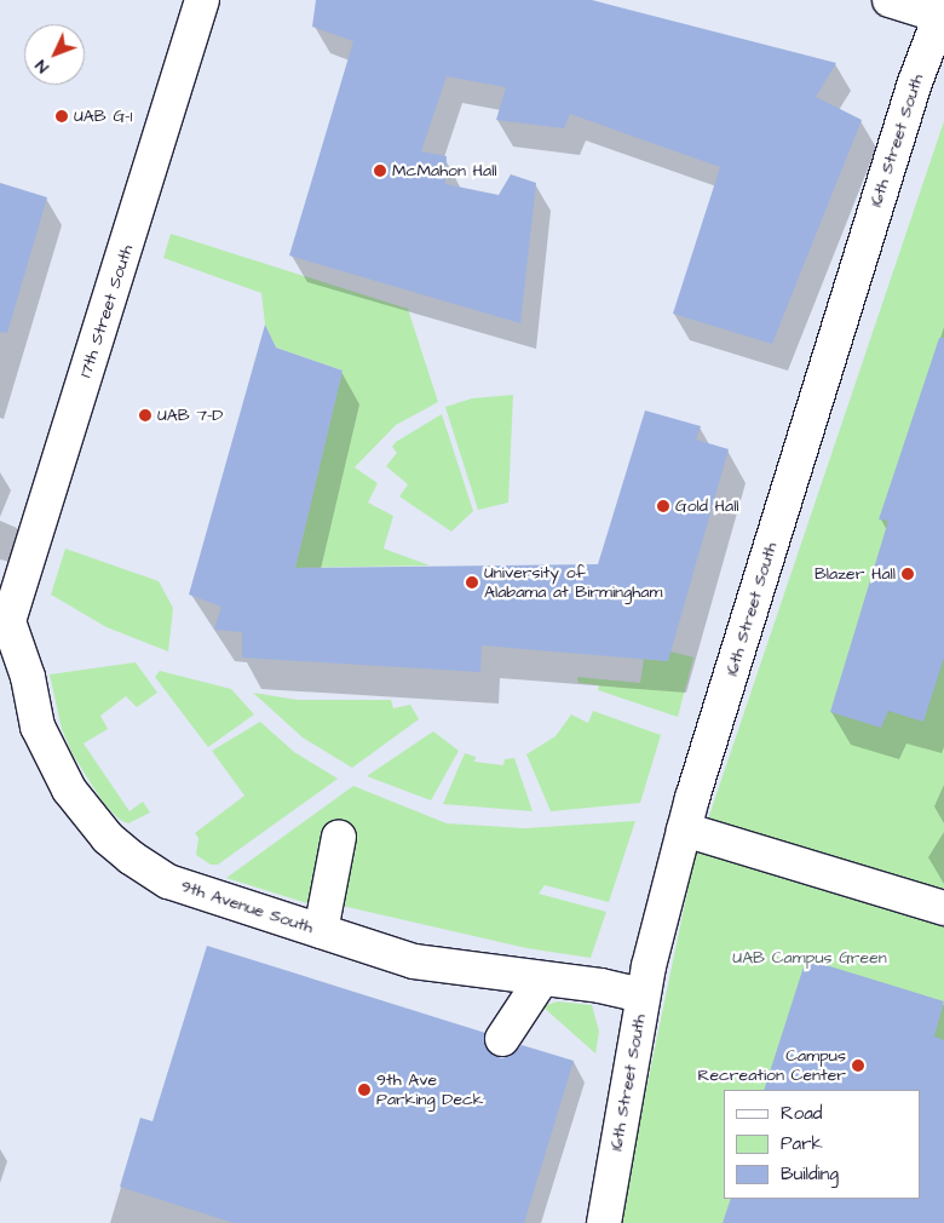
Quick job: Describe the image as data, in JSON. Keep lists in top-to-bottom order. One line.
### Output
{"streets":{"street":["16th Street South","17th Street South","9th Avenue South"]},"crossings":[["16th Street South","9th Avenue South"],["17th Street South","9th Avenue South"]],"parks":["UAB Campus Green"],"places":["UAB G-1","McMahon Hall","UAB 7-D","Gold Hall","Blazer Hall","University of Alabama at Birmingham","Campus Recreation Center","9th Ave Parking Deck"],"legend":["Road","Park","Building"],"north":"bottom left"}
